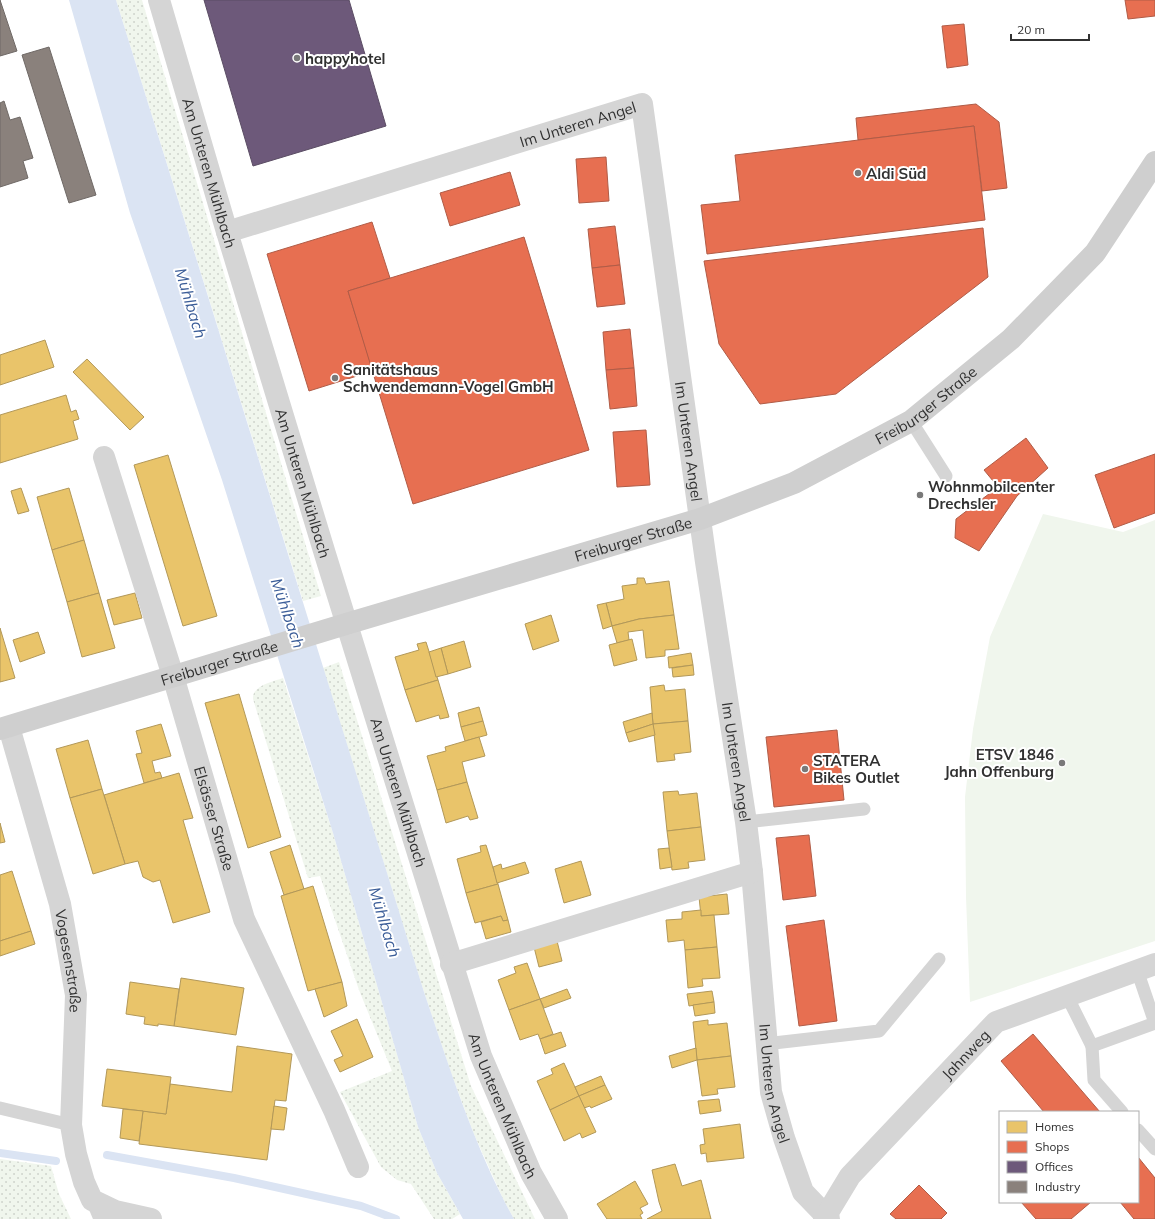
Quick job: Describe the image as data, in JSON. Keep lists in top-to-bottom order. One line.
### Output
{"streets":{"main road":["Freiburger Straße"],"street":["Im Unteren Angel","Am Unteren Mühlbach","Elsässer Straße","Vogesenstraße","Jahnweg"]},"crossings":[["Im Unteren Angel","Am Unteren Mühlbach"],["Im Unteren Angel","Freiburger Straße"],["Im Unteren Angel","Jahnweg"],["Am Unteren Mühlbach","Freiburger Straße"],["Freiburger Straße","Elsässer Straße"],["Freiburger Straße","Vogesenstraße"]],"water":["Mühlbach"],"places":["happyhotel","Aldi Süd","Sanitätshaus Schwendemann-Vogel GmbH","Wohnmobilcenter Drechsler","ETSV 1846 Jahn Offenburg","STATERA Bikes Outlet"],"legend":["Homes","Shops","Offices","Industry"],"scale_bar":"20 m"}
